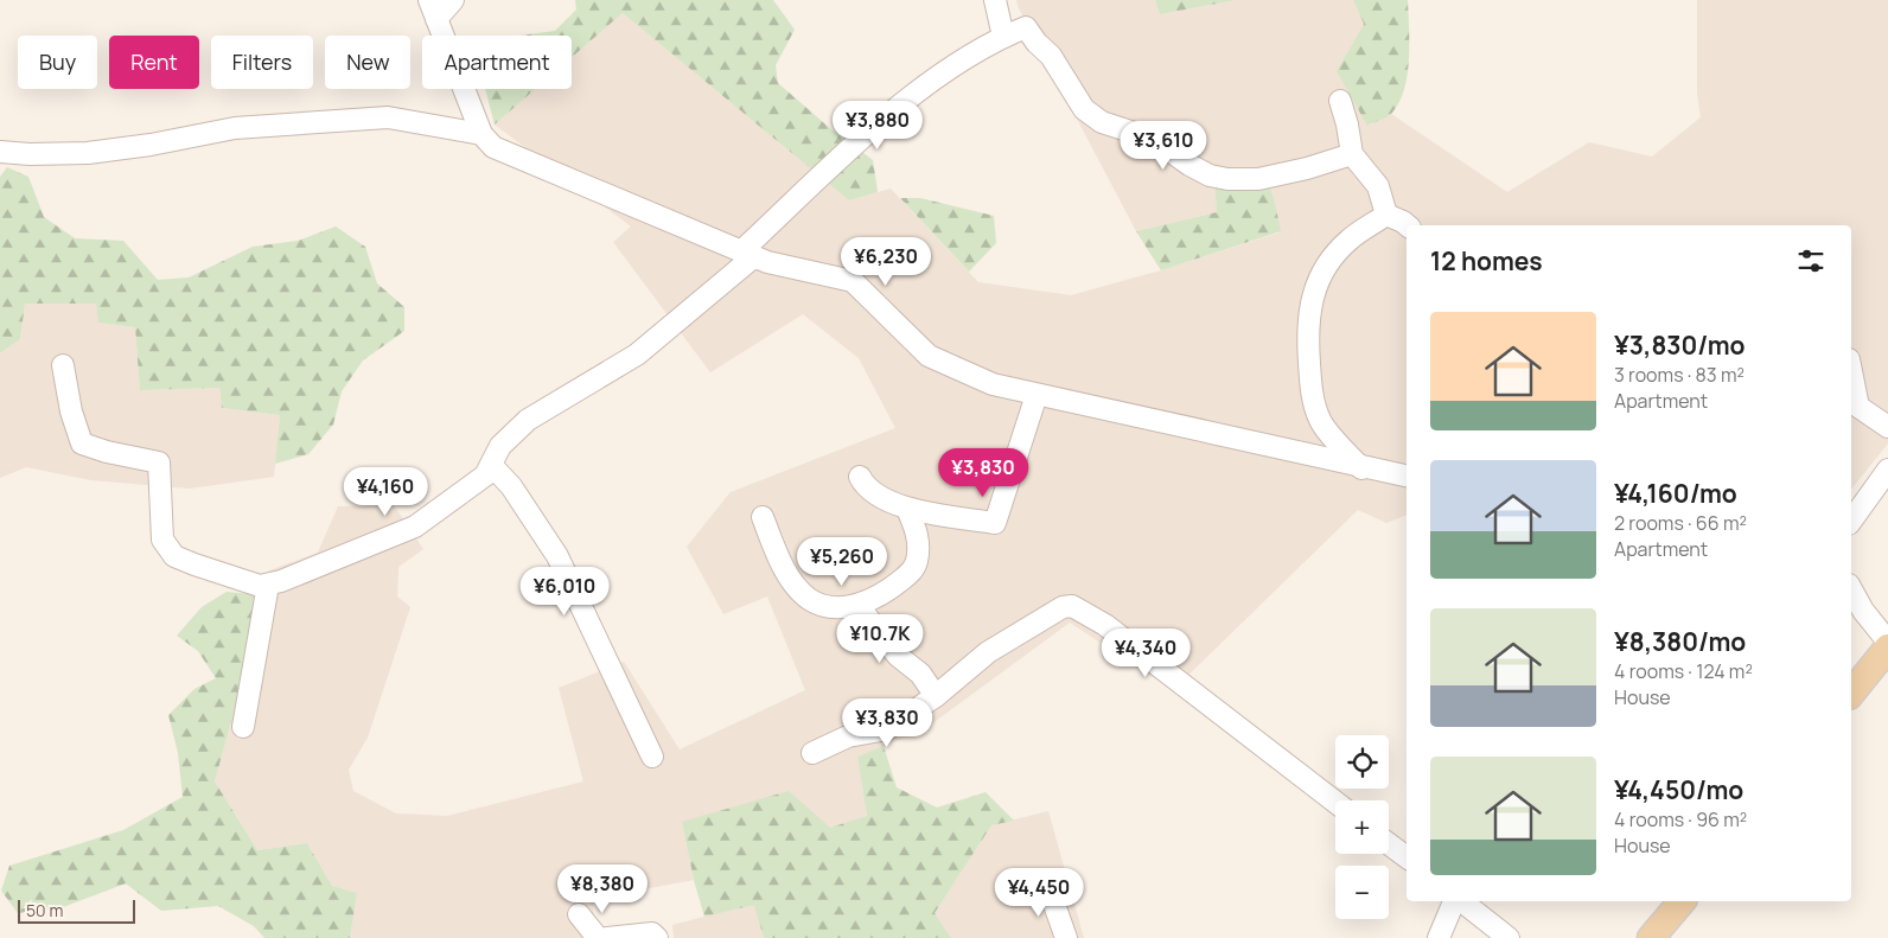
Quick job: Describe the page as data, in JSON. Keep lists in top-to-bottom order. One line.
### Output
{"scale_bar":"50 m","page":{"chip":["Buy","Rent","Filters","New","Apartment"],"price":["¥3,880","¥3,610","¥6,230","¥3,830","¥4,160","¥5,260","¥6,010","¥10.7K","¥4,340","¥3,830","¥8,380","¥4,450"],"heading":"12 homes","list":[{"name":"¥3,830/mo","note":"3 rooms · 83 m² · Apartment"},{"name":"¥4,160/mo","note":"2 rooms · 66 m² · Apartment"},{"name":"¥8,380/mo","note":"4 rooms · 124 m² · House"},{"name":"¥4,450/mo","note":"4 rooms · 96 m² · House"}],"map_buttons":["+","−"],"scale":"50 m"}}
